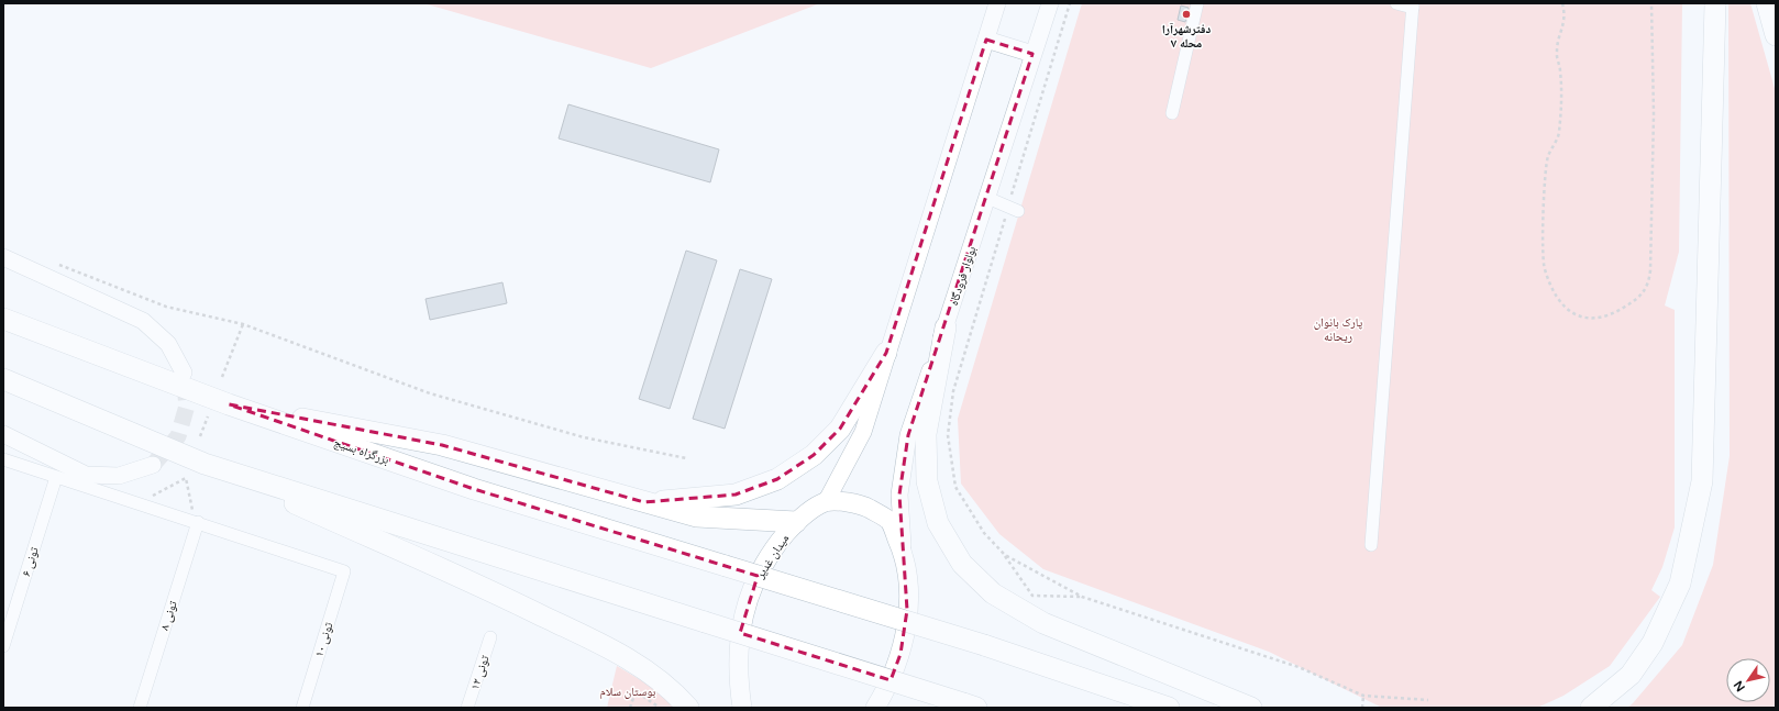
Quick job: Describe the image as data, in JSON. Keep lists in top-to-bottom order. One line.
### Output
{"streets":{"highway":["بزرگراه بسیج"],"main road":["بولوار فرودگاه","میدان غدیر"],"street":["تونی ۶","تونی ۸","تونی ۱۰","تونی ۱۲"]},"crossings":[["تونی ۸","تونی ۱۰"]],"parks":["پارک بانوان ریحانه","بوستان سلام"],"places":["دفترشهرآرا محله ۷"],"north":"bottom left"}
